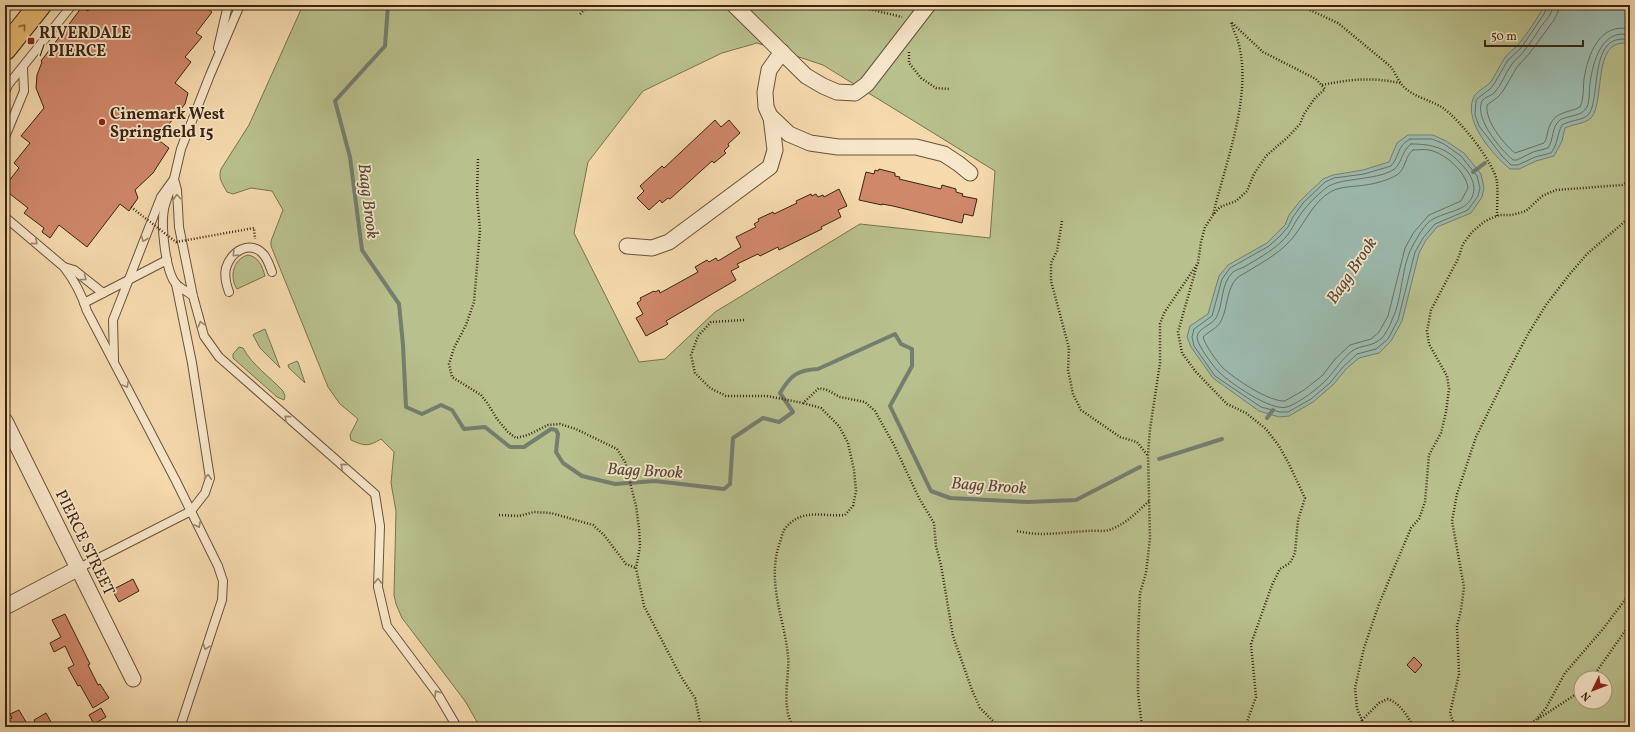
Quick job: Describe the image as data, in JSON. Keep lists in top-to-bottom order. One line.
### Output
{"streets":{"street":["PIERCE STREET"]},"water":["Bagg Brook"],"places":{"transit":["RIVERDALE / PIERCE"],"other":["Cinemark West Springfield 15"]},"scale_bar":"50 m","north":"bottom left"}
